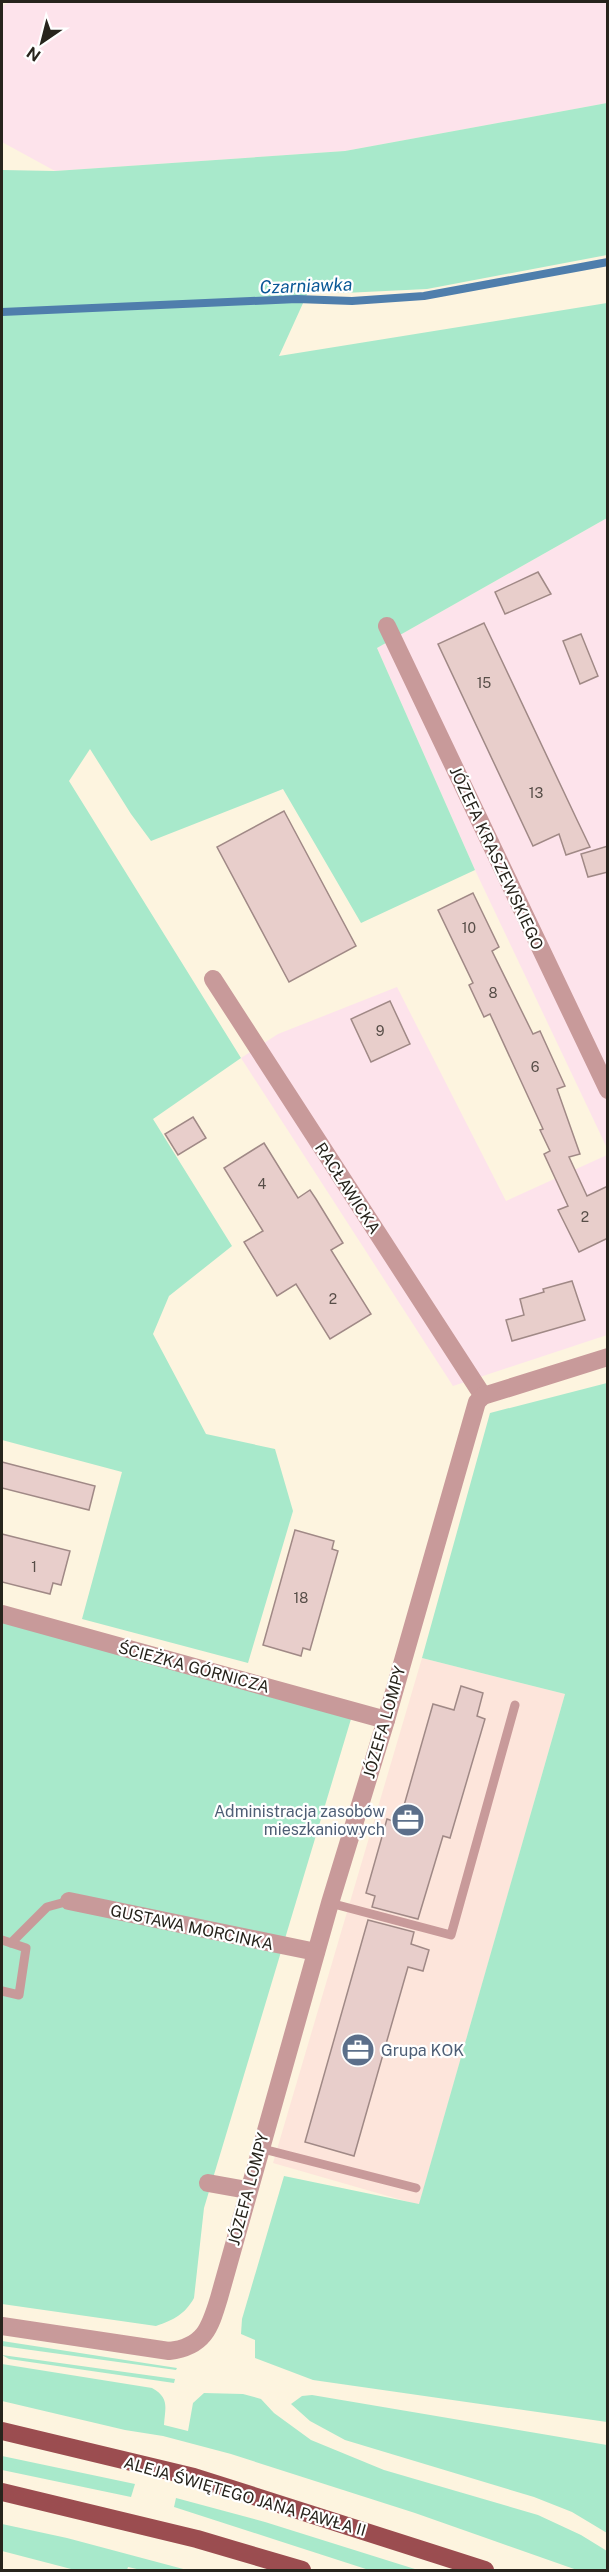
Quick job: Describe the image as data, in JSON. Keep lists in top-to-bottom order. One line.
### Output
{"streets":{"main road":["ALEJA ŚWIĘTEGO JANA PAWŁA II"],"street":["JÓZEFA KRASZEWSKIEGO","RACŁAWICKA","ŚCIEŻKA GÓRNICZA","JÓZEFA LOMPY","GUSTAWA MORCINKA"]},"crossings":[["RACŁAWICKA","JÓZEFA LOMPY"],["ŚCIEŻKA GÓRNICZA","JÓZEFA LOMPY"],["JÓZEFA LOMPY","GUSTAWA MORCINKA"]],"water":["Czarniawka"],"places":{"office":["Administracja zasobów mieszkaniowych","Grupa KOK"]},"house_numbers":["15","13","10","8","9","6","4","2","2","1","18"],"north":"bottom left"}
